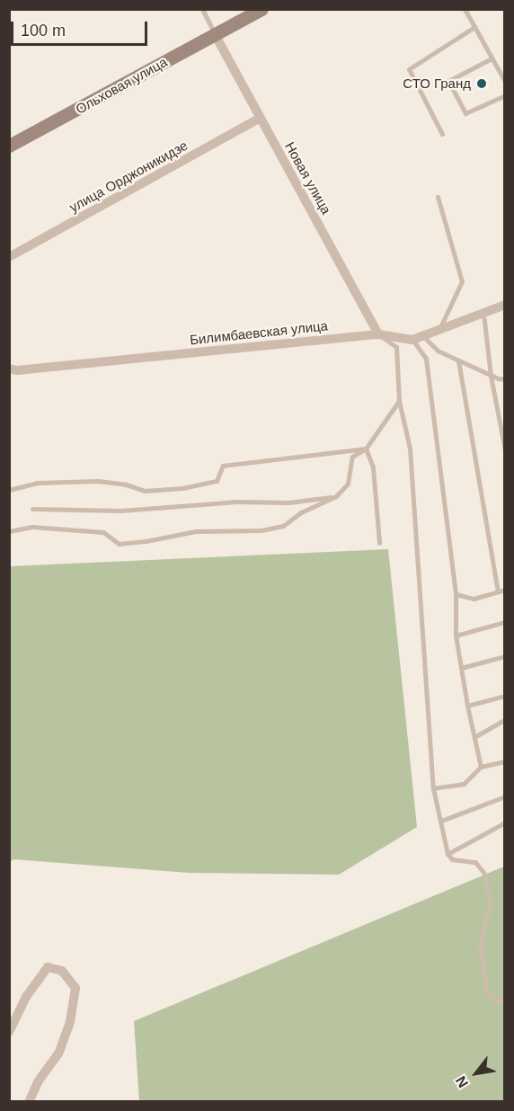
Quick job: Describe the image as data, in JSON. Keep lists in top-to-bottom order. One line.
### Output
{"streets":{"main road":["Ольховая улица"],"street":["улица Орджоникидзе","Новая улица","Билимбаевская улица"]},"crossings":[["Ольховая улица","Новая улица"],["улица Орджоникидзе","Новая улица"],["Новая улица","Билимбаевская улица"]],"places":["СТО Гранд"],"scale_bar":"100 m","north":"bottom left"}
